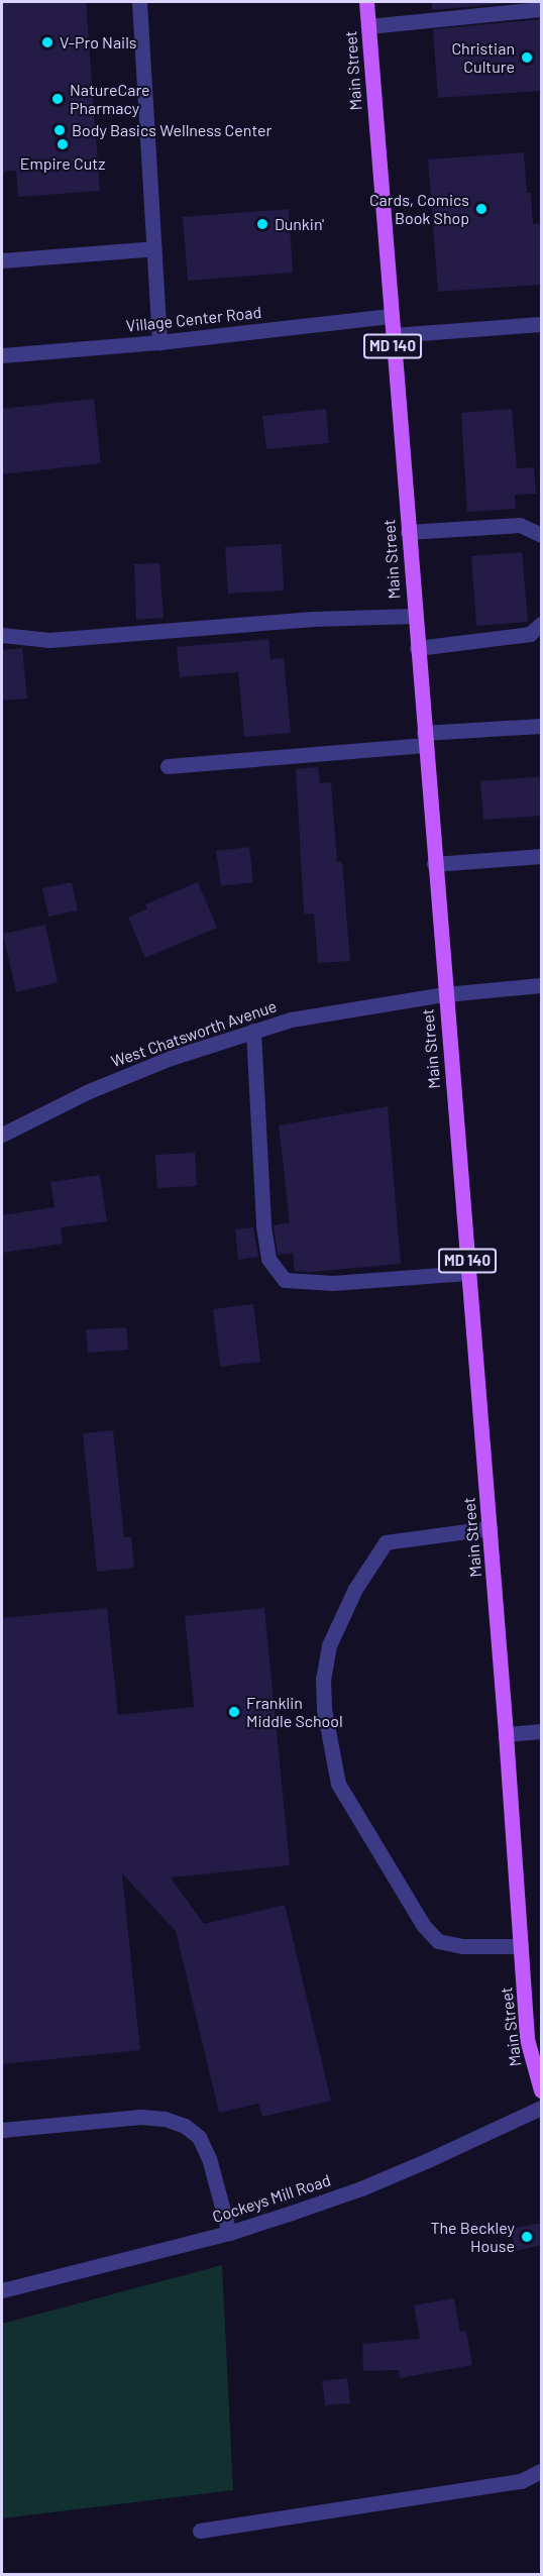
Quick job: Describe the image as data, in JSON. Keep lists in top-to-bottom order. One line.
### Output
{"streets":{"main road":["Main Street","MD 140"],"street":["Village Center Road","West Chatsworth Avenue","Cockeys Mill Road"]},"crossings":[["Main Street","Village Center Road"],["Main Street","West Chatsworth Avenue"]],"places":["V-Pro Nails","Christian Culture","NatureCare Pharmacy","Body Basics Wellness Center","Empire Cutz","Cards, Comics Book Shop","Dunkin'","Franklin Middle School","The Beckley House"]}
